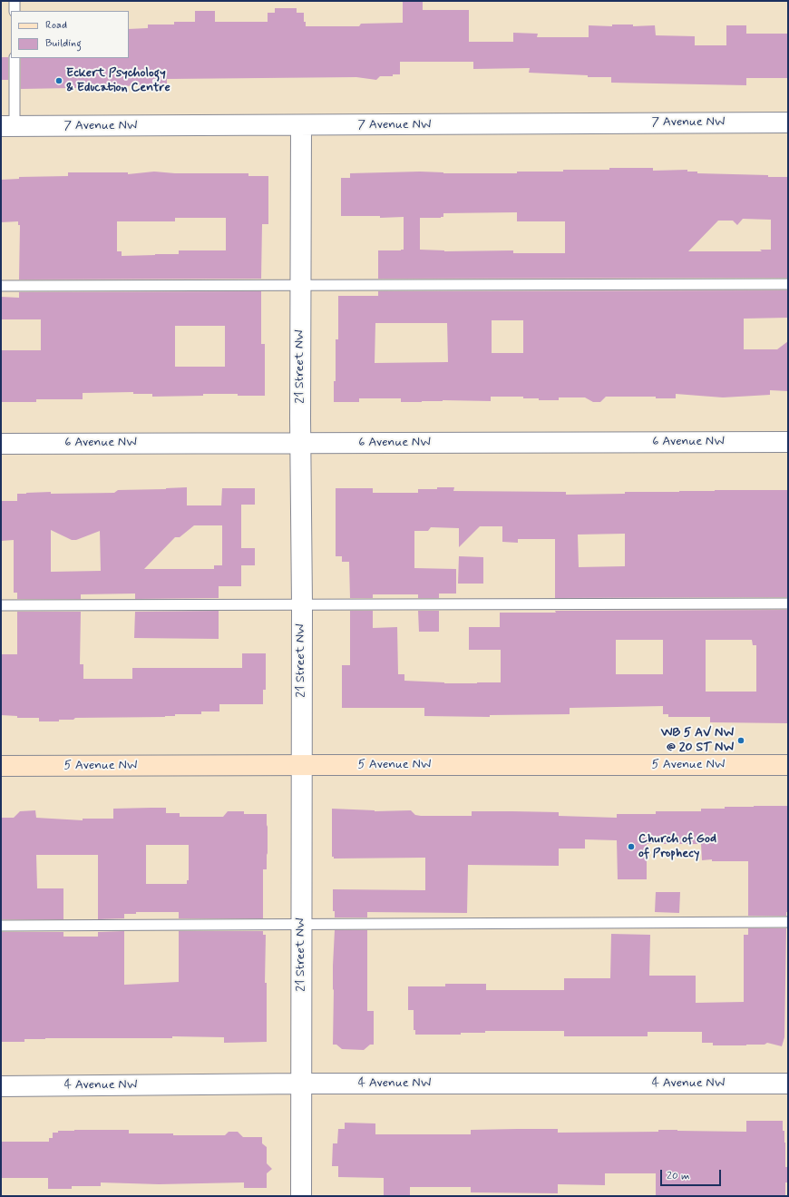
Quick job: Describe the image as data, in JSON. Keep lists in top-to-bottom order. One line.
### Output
{"streets":{"street":["7 Avenue NW","21 Street NW","6 Avenue NW","5 Avenue NW","4 Avenue NW"]},"crossings":[["7 Avenue NW","21 Street NW"],["21 Street NW","6 Avenue NW"],["21 Street NW","5 Avenue NW"],["21 Street NW","4 Avenue NW"]],"places":["Eckert Psychology & Education Centre","WB 5 AV NW @ 20 ST NW","Church of God of Prophecy"],"legend":["Road","Building"],"scale_bar":"20 m"}
